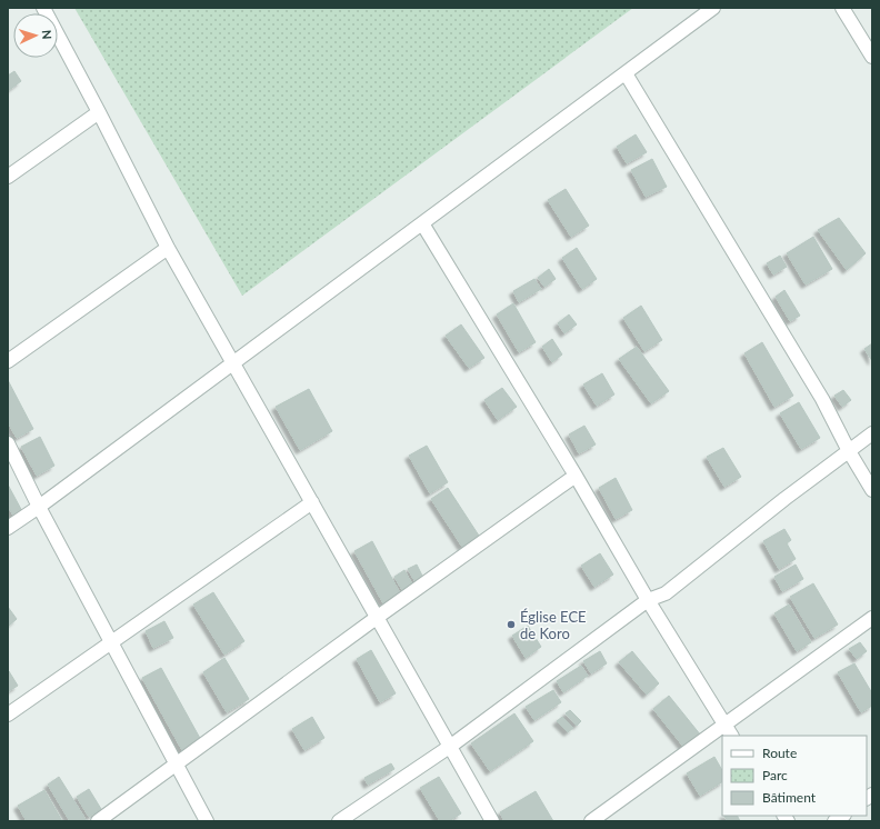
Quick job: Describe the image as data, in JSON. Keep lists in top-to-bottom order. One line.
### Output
{"places":["Église ECE de Koro"],"legend":["Route","Parc","Bâtiment"],"north":"right"}
